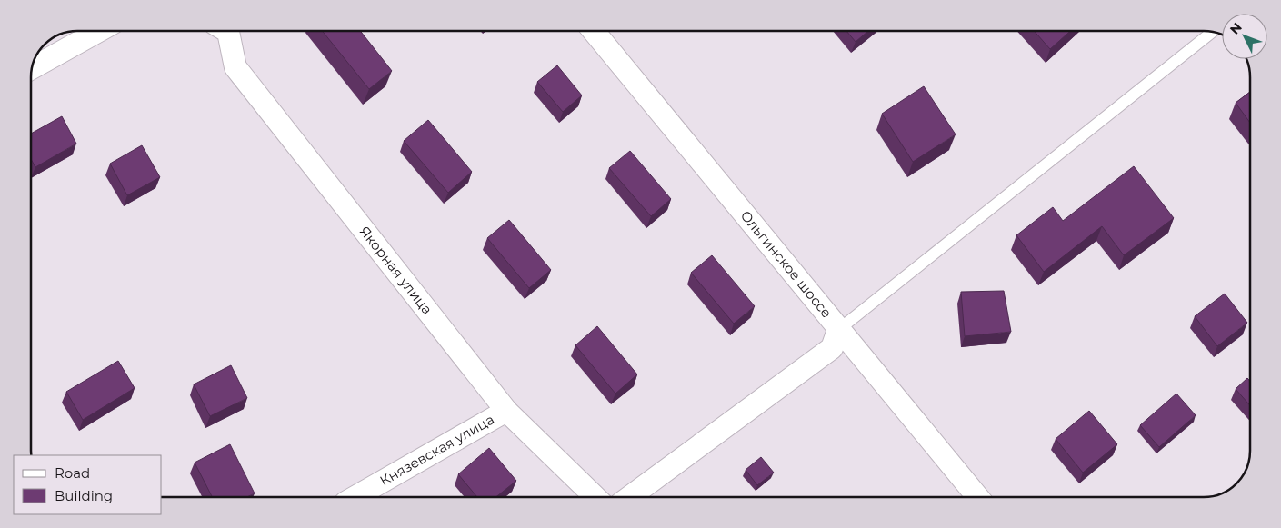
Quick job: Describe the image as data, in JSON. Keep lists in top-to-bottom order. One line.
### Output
{"streets":{"street":["Ольгинское шоссе","Якорная улица","Князевская улица"]},"crossings":[["Якорная улица","Князевская улица"]],"legend":["Road","Building"],"north":"top left"}
